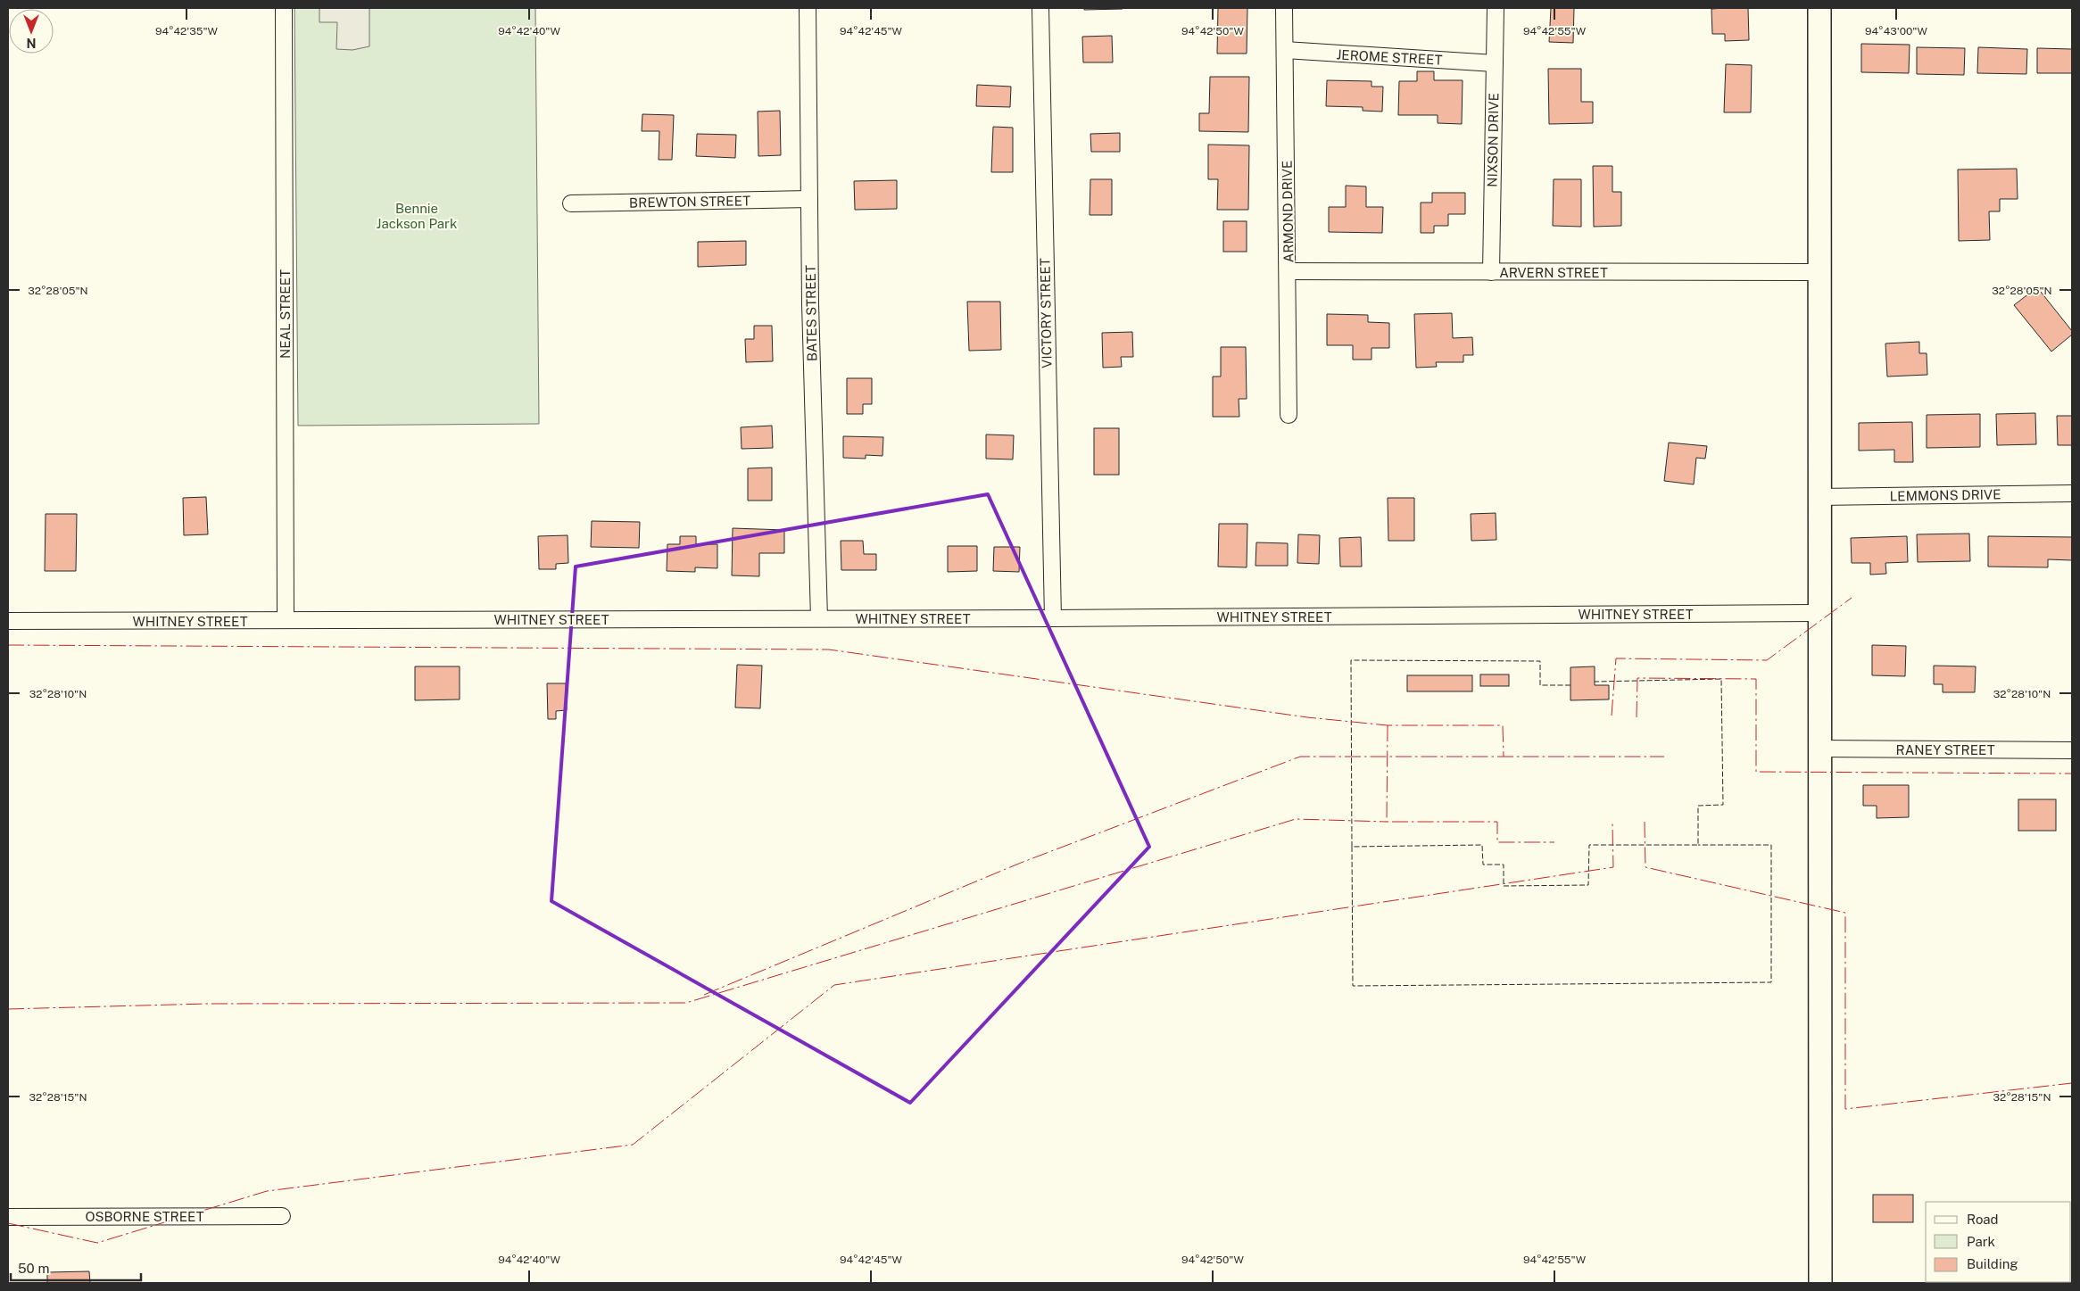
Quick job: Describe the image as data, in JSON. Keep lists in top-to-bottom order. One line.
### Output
{"streets":{"street":["JEROME STREET","NIXSON DRIVE","BREWTON STREET","ARMOND DRIVE","ARVERN STREET","BATES STREET","VICTORY STREET","NEAL STREET","LEMMONS DRIVE","WHITNEY STREET","RANEY STREET","OSBORNE STREET"]},"crossings":[["JEROME STREET","NIXSON DRIVE"],["JEROME STREET","ARMOND DRIVE"],["NIXSON DRIVE","ARVERN STREET"],["BREWTON STREET","BATES STREET"],["ARMOND DRIVE","ARVERN STREET"],["BATES STREET","WHITNEY STREET"],["VICTORY STREET","WHITNEY STREET"],["NEAL STREET","WHITNEY STREET"]],"parks":["Bennie Jackson Park"],"legend":["Road","Park","Building"],"scale_bar":"50 m","north":"bottom","coordinates":["94°42'35\"W","94°42'40\"W","94°42'45\"W","94°42'50\"W","94°42'55\"W","94°43'00\"W","32°28'05\"N","32°28'10\"N","32°28'15\"N"]}
